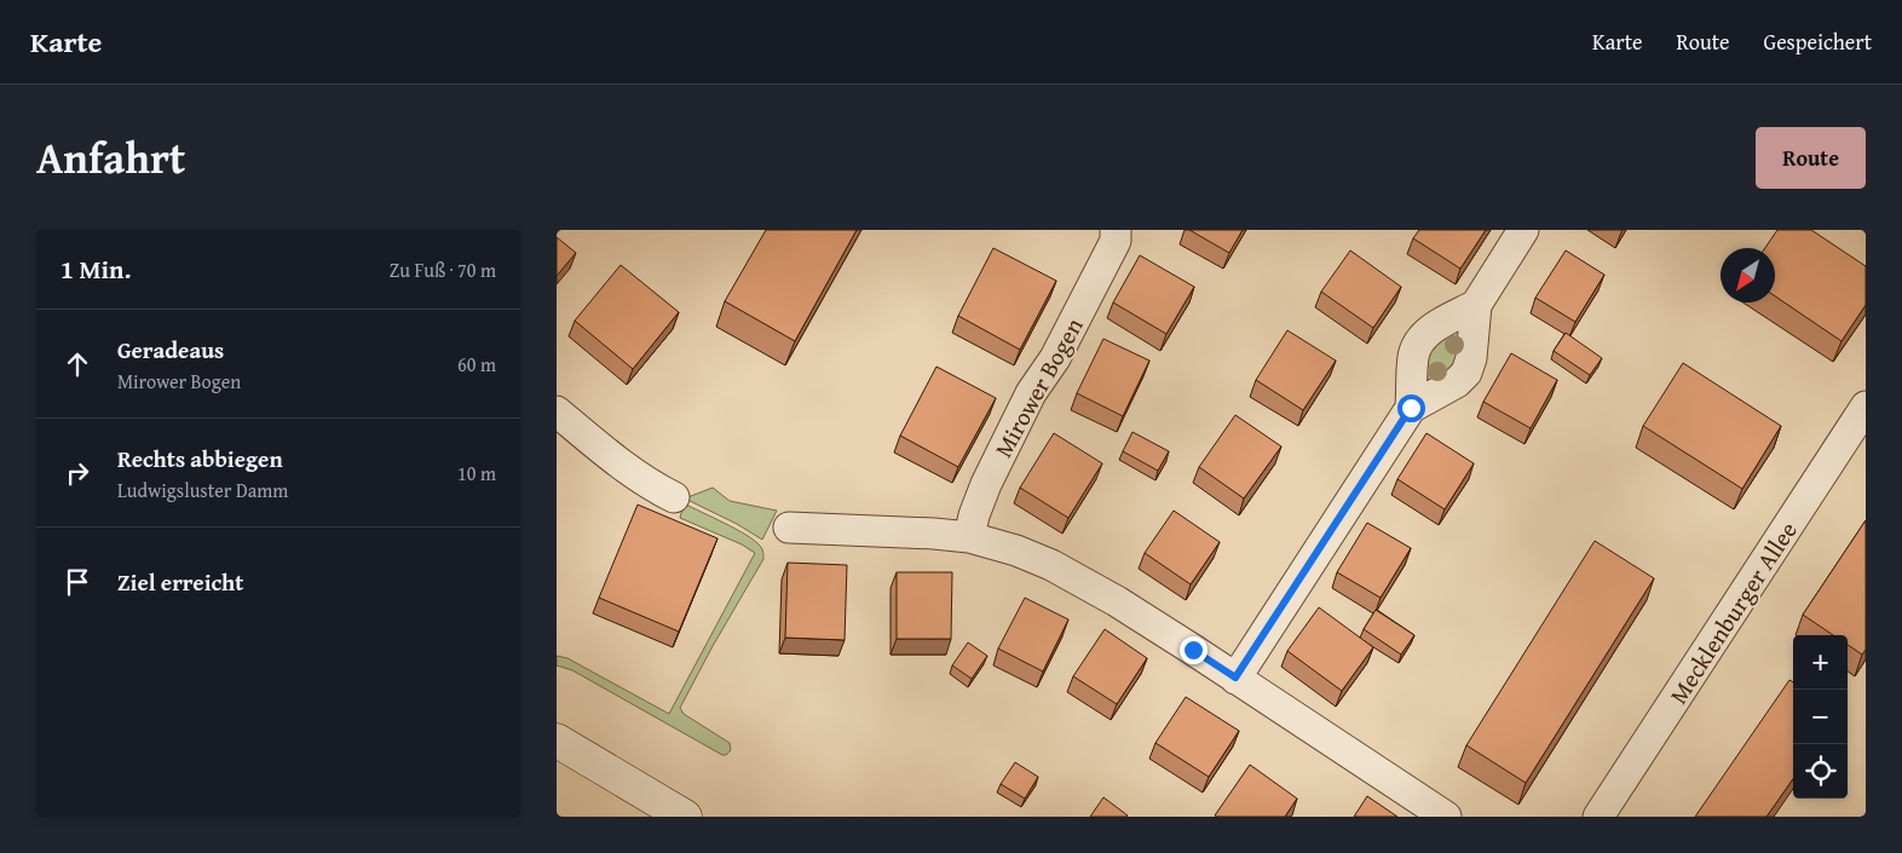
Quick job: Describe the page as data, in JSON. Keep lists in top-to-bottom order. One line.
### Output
{"streets":{"street":["Mirower Bogen","Mecklenburger Allee"]},"north":"bottom left","page":{"header":"Karte","nav":["Karte","Route","Gespeichert"],"title":"Anfahrt","buttons":"Route","heading":["1 Min.","Zu Fuß · 70 m"],"list":[["Geradeaus","Mirower Bogen","60 m"],["Rechts abbiegen","Ludwigsluster Damm","10 m"],"Ziel erreicht"],"map_buttons":["+","−"]}}
